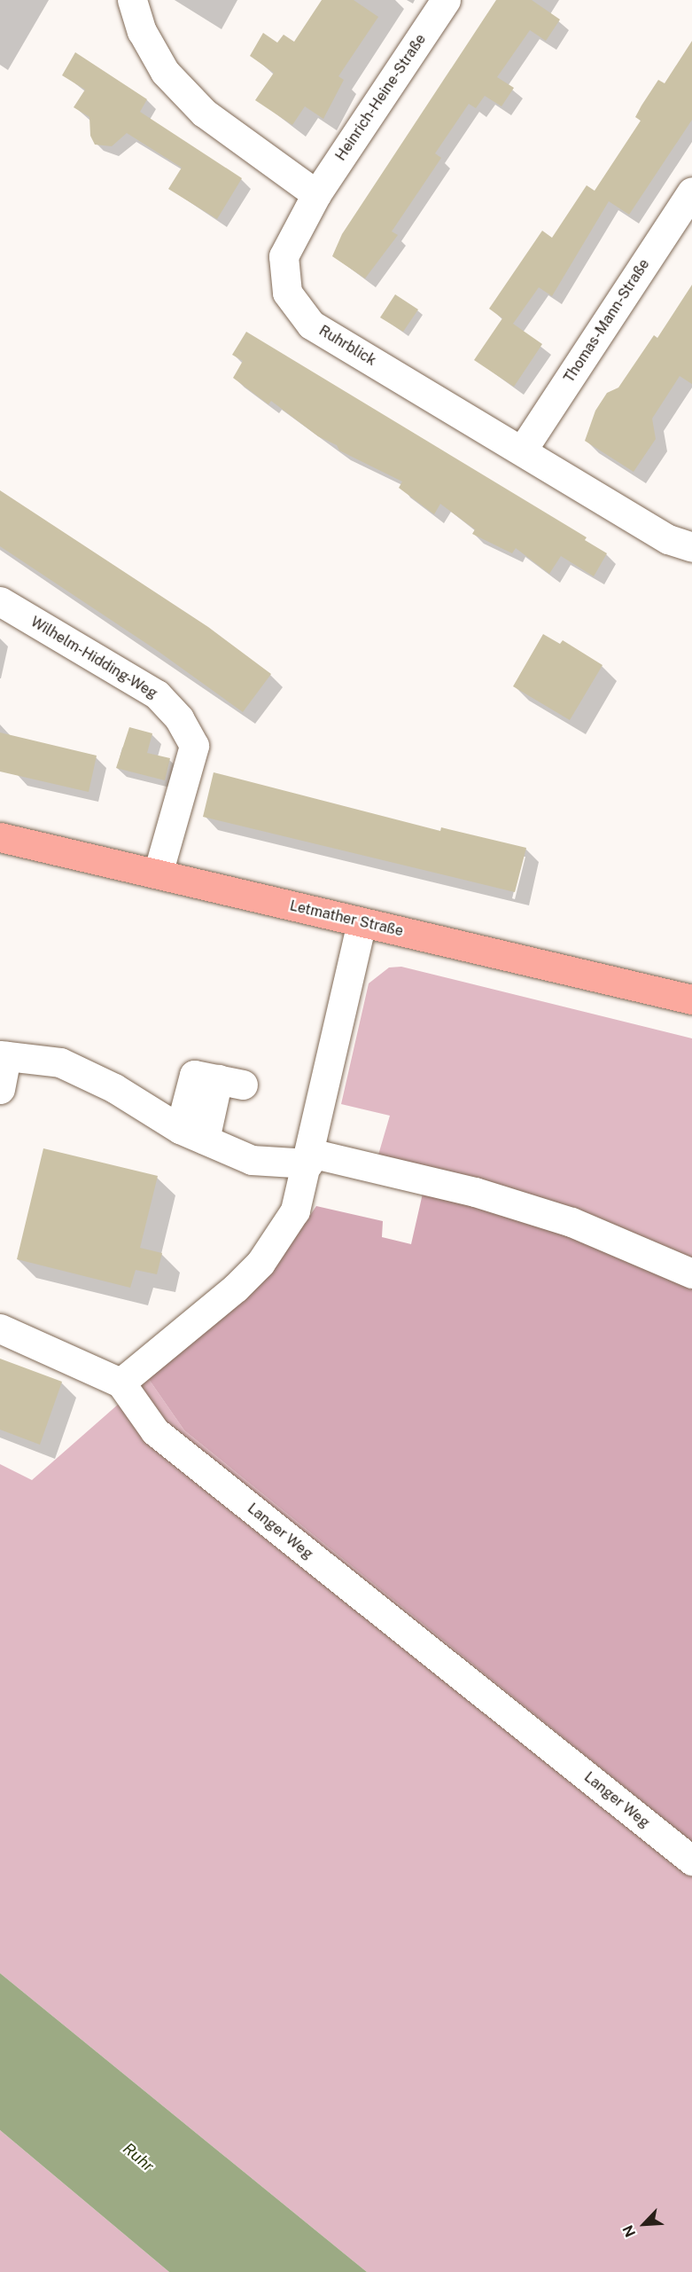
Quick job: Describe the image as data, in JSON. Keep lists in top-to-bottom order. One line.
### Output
{"streets":{"main road":["Letmather Straße"],"street":["Heinrich-Heine-Straße","Thomas-Mann-Straße","Ruhrblick","Wilhelm-Hidding-Weg","Langer Weg"]},"crossings":[["Heinrich-Heine-Straße","Ruhrblick"],["Thomas-Mann-Straße","Ruhrblick"],["Wilhelm-Hidding-Weg","Letmather Straße"]],"water":["Ruhr"],"north":"bottom left"}
